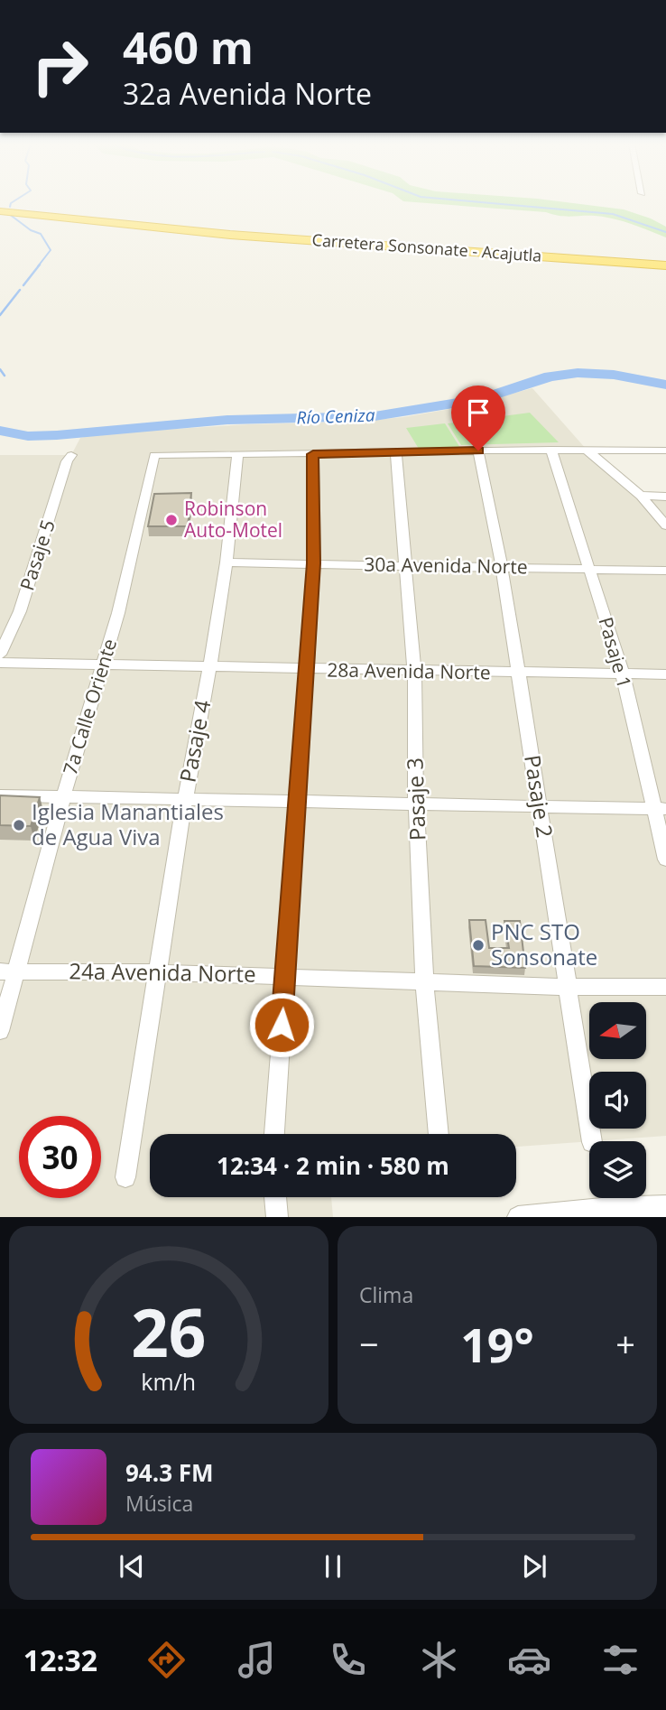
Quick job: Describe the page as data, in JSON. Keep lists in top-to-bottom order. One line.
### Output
{"streets":{"highway":["Carretera Sonsonate - Acajutla"],"street":["Pasaje 5","30a Avenida Norte","Pasaje 1","28a Avenida Norte","7a Calle Oriente","Pasaje 4","Pasaje 2","Pasaje 3","24a Avenida Norte"]},"crossings":[["30a Avenida Norte","Pasaje 1"],["30a Avenida Norte","Pasaje 4"],["30a Avenida Norte","Pasaje 2"],["30a Avenida Norte","Pasaje 3"],["Pasaje 1","28a Avenida Norte"],["28a Avenida Norte","7a Calle Oriente"],["28a Avenida Norte","Pasaje 4"],["28a Avenida Norte","Pasaje 2"],["28a Avenida Norte","Pasaje 3"],["7a Calle Oriente","Pasaje 4"],["7a Calle Oriente","24a Avenida Norte"],["Pasaje 4","24a Avenida Norte"],["Pasaje 2","24a Avenida Norte"],["Pasaje 3","24a Avenida Norte"]],"water":["Río Ceniza"],"places":["Robinson Auto-Motel","Iglesia Manantiales de Agua Viva","PNC STO Sonsonate"],"north":"left","page":{"turn":["460 m","32a Avenida Norte"],"limit":"30","trip":"12:34 · 2 min · 580 m","tile":"Clima","heat":["−","19°","+"],"song":["94.3 FM","Música"],"tabs":"12:32","gauge":["26","km/h"]}}
